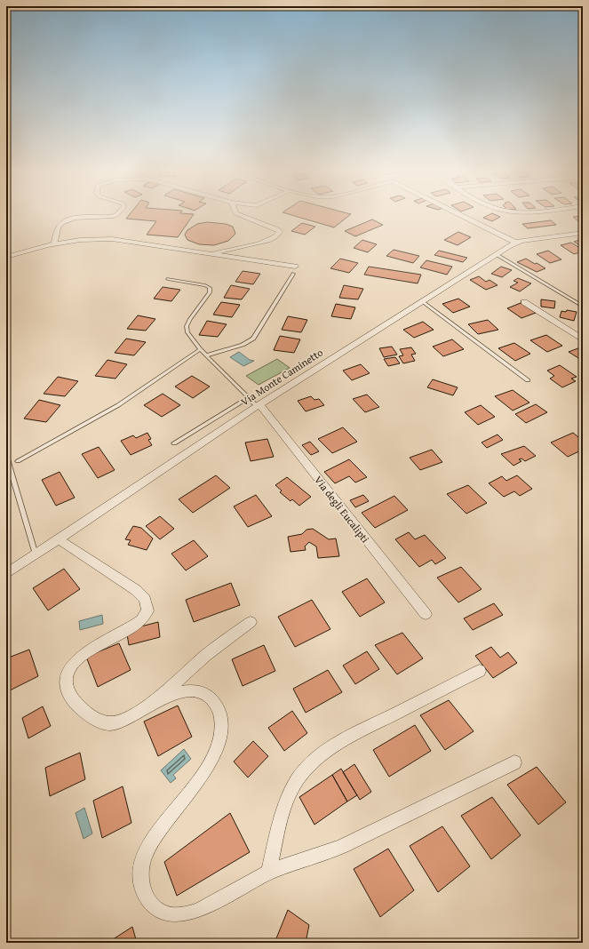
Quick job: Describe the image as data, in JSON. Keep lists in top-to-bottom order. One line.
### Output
{"streets":{"street":["Via Monte Caminetto","Via degli Eucalipti"]},"crossings":[["Via Monte Caminetto","Via degli Eucalipti"]]}
